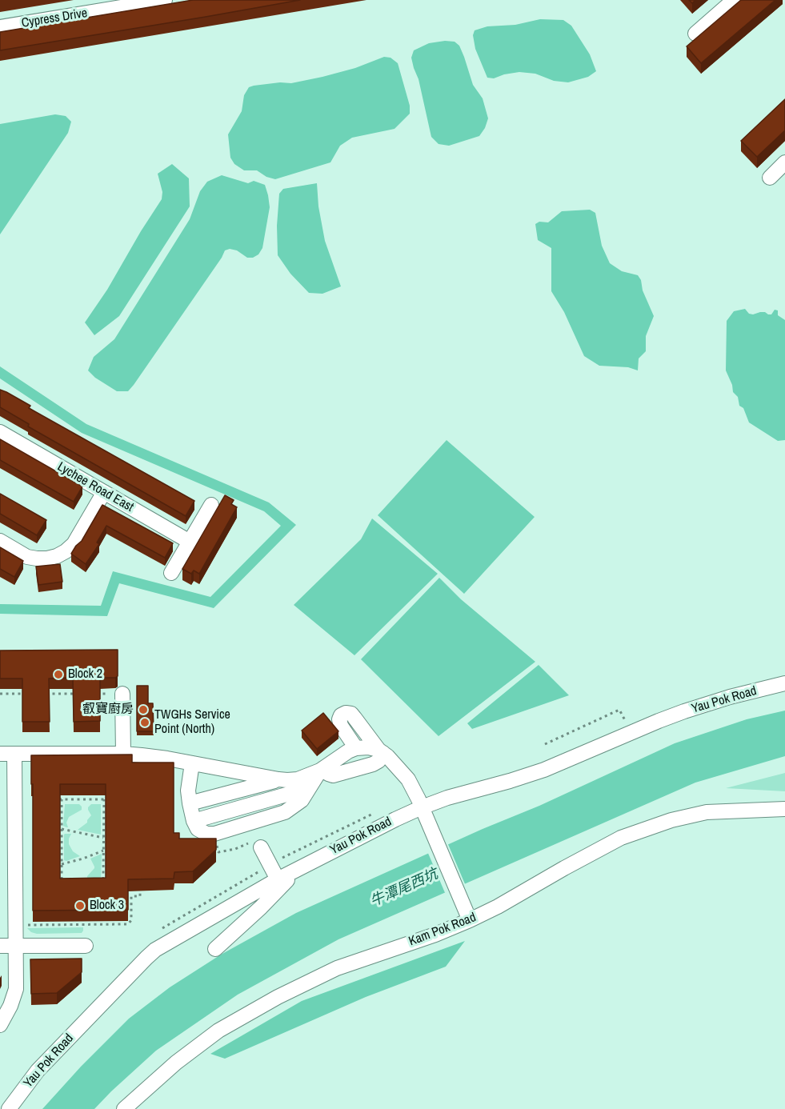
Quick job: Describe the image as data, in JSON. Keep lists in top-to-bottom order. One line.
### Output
{"streets":{"street":["Cypress Drive","Lychee Road East","Yau Pok Road","Kam Pok Road"]},"water":["牛潭尾西坑"],"places":["Block 2","叡寶廚房","TWGHs Service Point (North)","Block 3"]}
